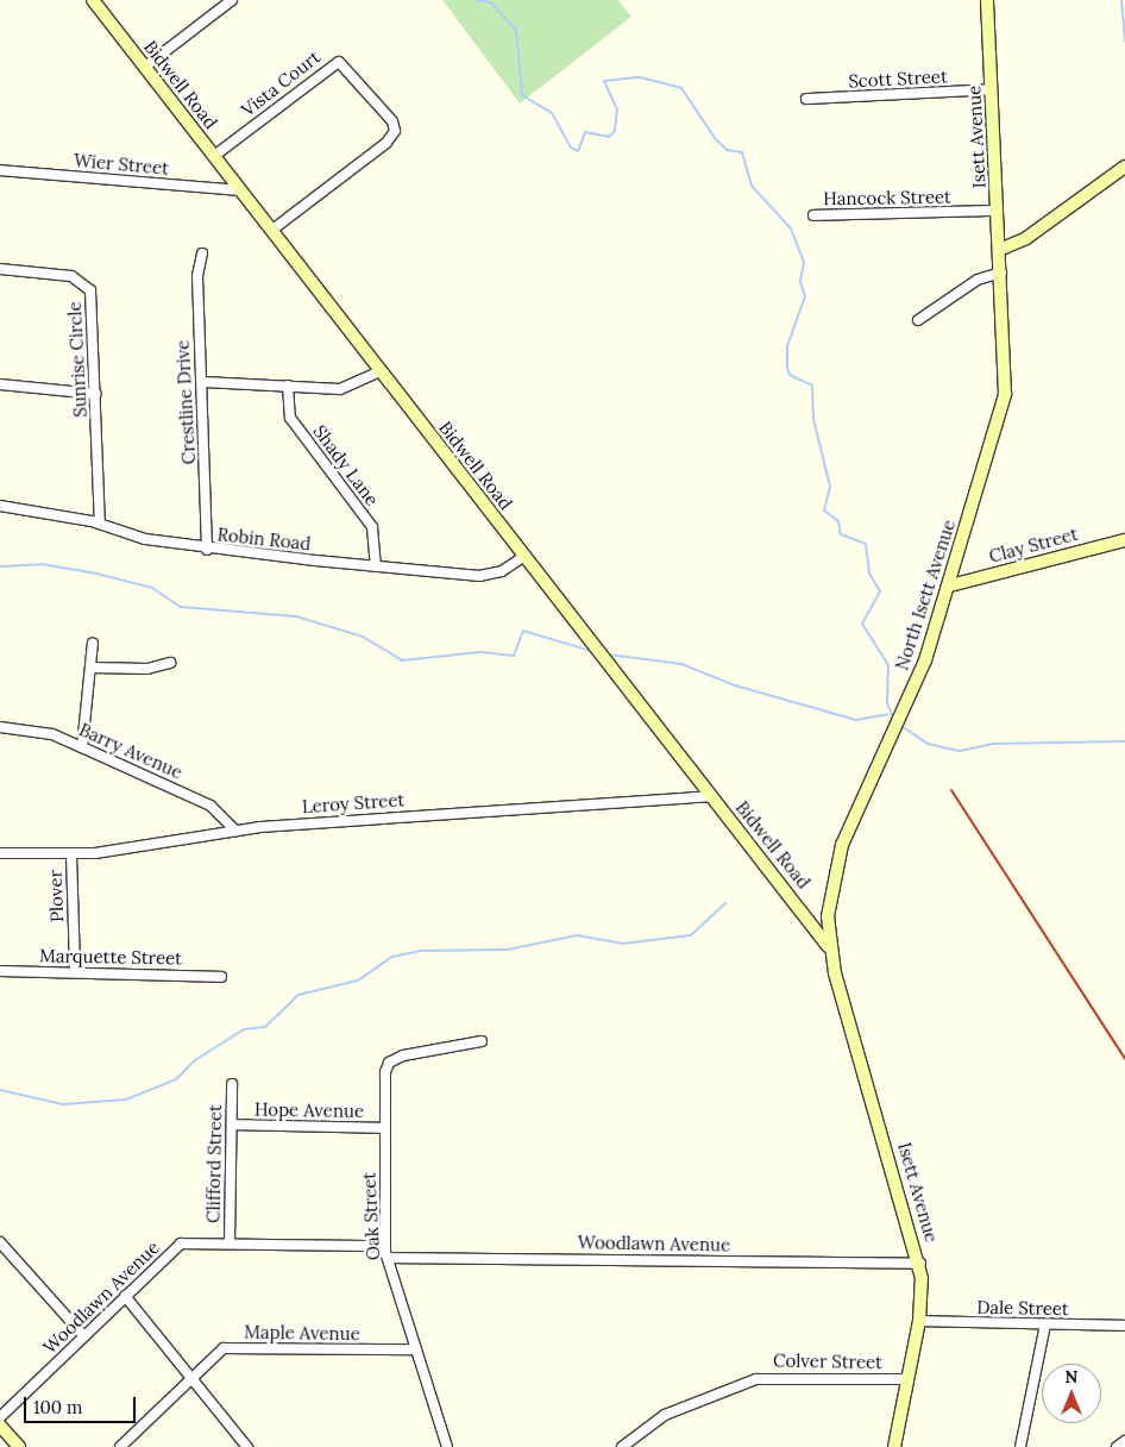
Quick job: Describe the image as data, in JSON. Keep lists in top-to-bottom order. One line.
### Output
{"streets":{"street":["Scott Street","Vista Court","Bidwell Road","Isett Avenue","Wier Street","Hancock Street","Sunrise Circle","Crestline Drive","Shady Lane","Robin Road","Clay Street","North Isett Avenue","Barry Avenue","Leroy Street","Plover","Marquette Street","Hope Avenue","Clifford Street","Oak Street","Woodlawn Avenue","Dale Street","Maple Avenue","Colver Street"]},"crossings":[["Scott Street","Isett Avenue"],["Vista Court","Bidwell Road"],["Bidwell Road","Isett Avenue"],["Bidwell Road","Wier Street"],["Bidwell Road","Robin Road"],["Bidwell Road","North Isett Avenue"],["Bidwell Road","Leroy Street"],["Isett Avenue","Hancock Street"],["Isett Avenue","North Isett Avenue"],["Isett Avenue","Woodlawn Avenue"],["Isett Avenue","Dale Street"],["Isett Avenue","Colver Street"],["Sunrise Circle","Robin Road"],["Crestline Drive","Robin Road"],["Shady Lane","Robin Road"],["Clay Street","North Isett Avenue"],["Barry Avenue","Leroy Street"],["Leroy Street","Plover"],["Plover","Marquette Street"],["Hope Avenue","Clifford Street"],["Hope Avenue","Oak Street"],["Clifford Street","Woodlawn Avenue"],["Oak Street","Woodlawn Avenue"],["Oak Street","Maple Avenue"]],"scale_bar":"100 m","north":"top"}
